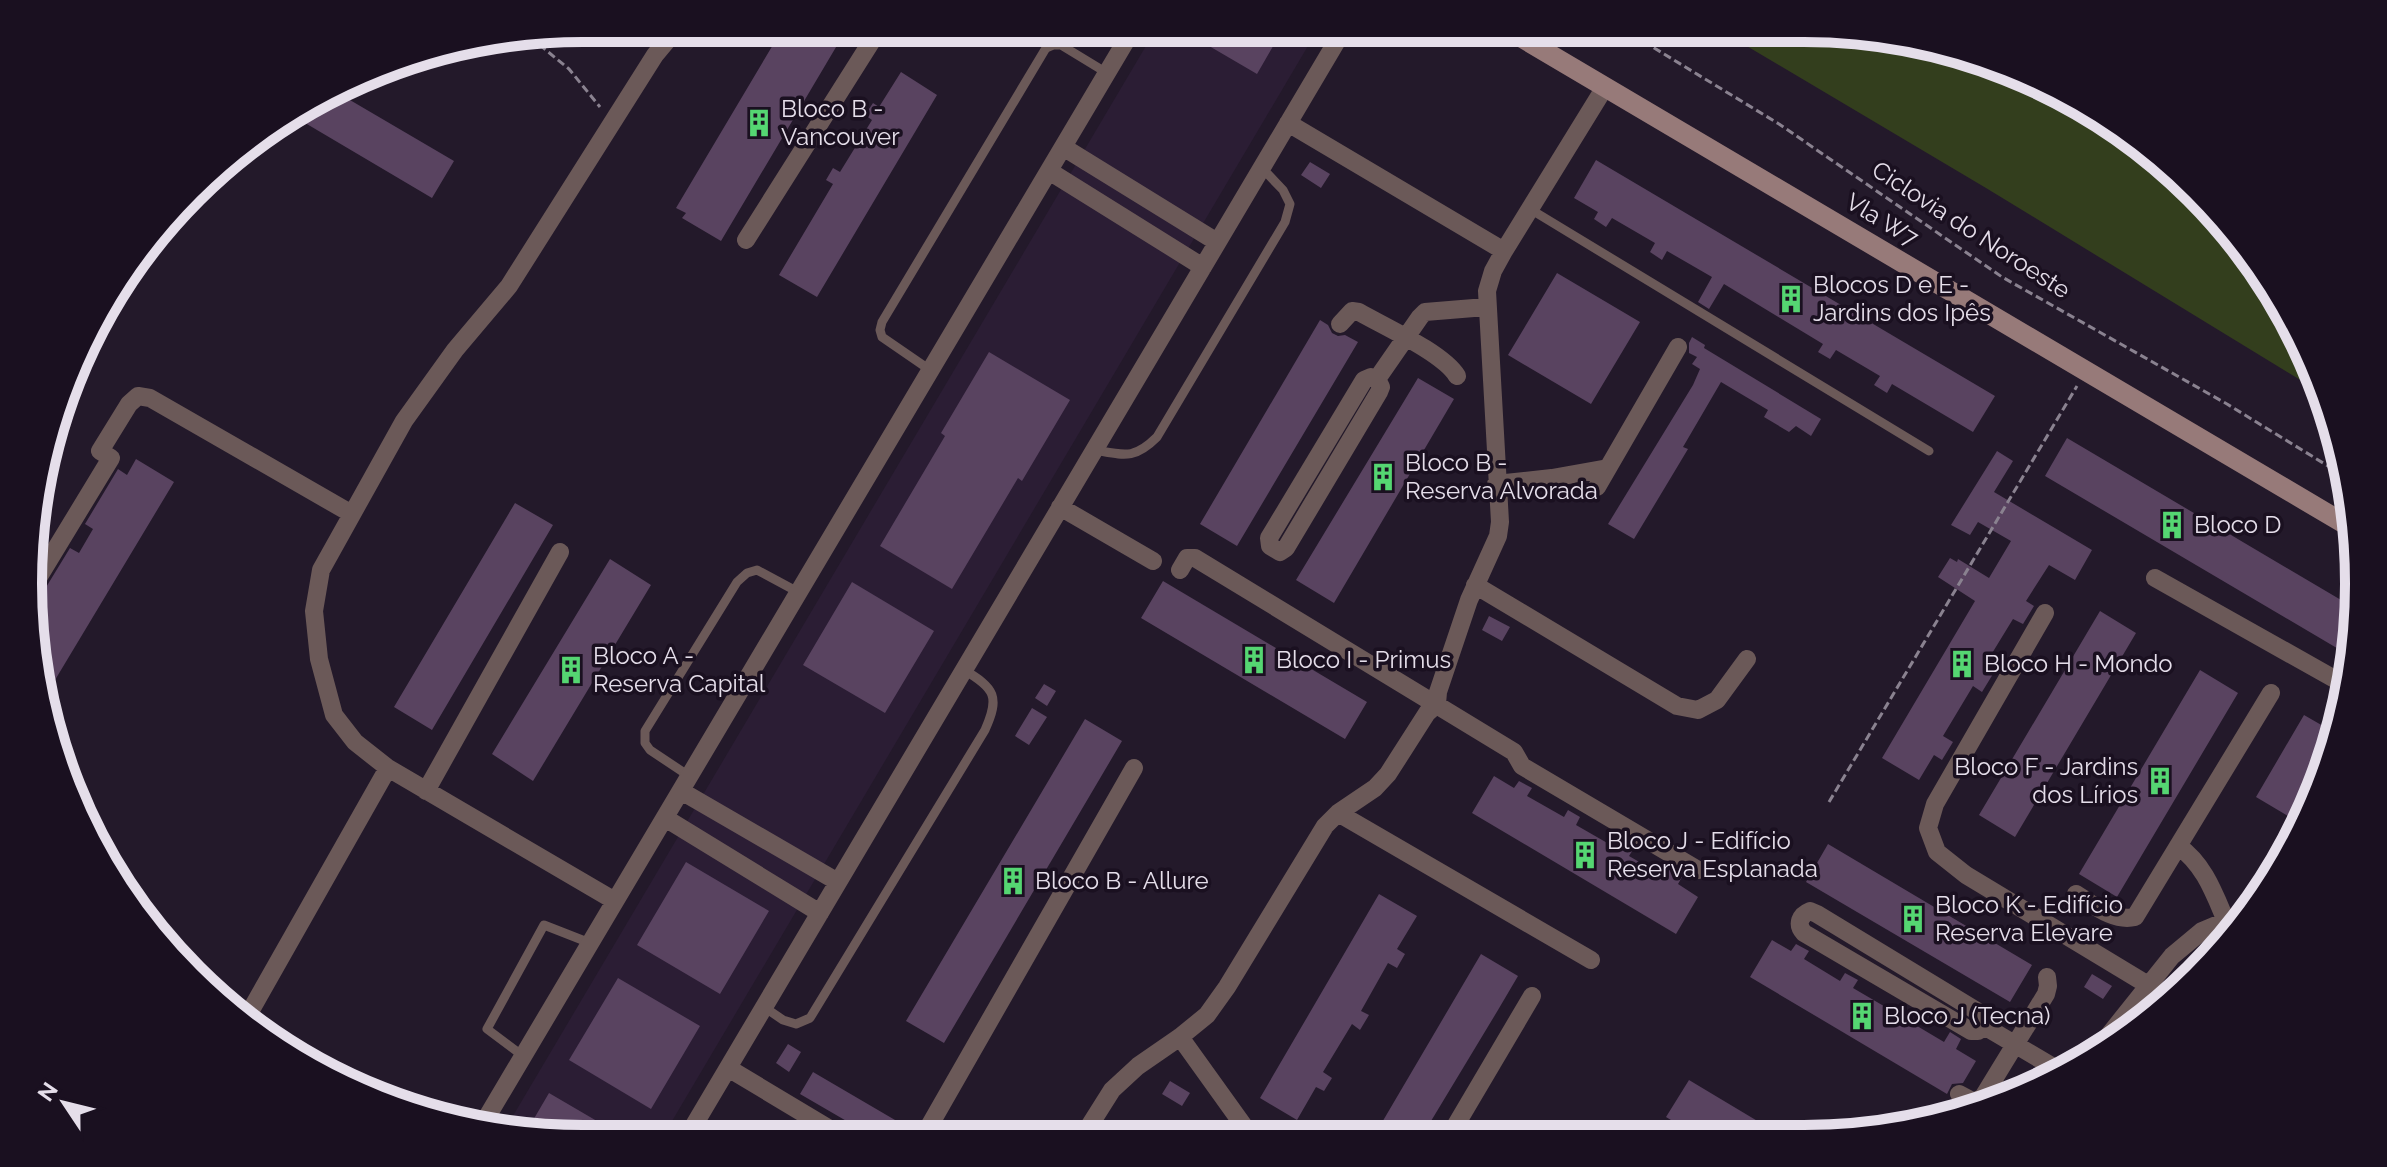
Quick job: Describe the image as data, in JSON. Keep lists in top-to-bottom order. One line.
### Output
{"streets":{"main road":["Vla W7"],"path":["Ciclovia do Noroeste"]},"places":{"building":["Bloco B - Vancouver","Blocos D e E - Jardins dos Ipês","Bloco B - Reserva Alvorada","Bloco D","Bloco I - Primus","Bloco H - Mondo","Bloco A - Reserva Capital","Bloco F - Jardins dos Lírios","Bloco J - Edifício Reserva Esplanada","Bloco B - Allure","Bloco K - Edifício Reserva Elevare","Bloco J (Tecna)"]},"north":"top left"}
